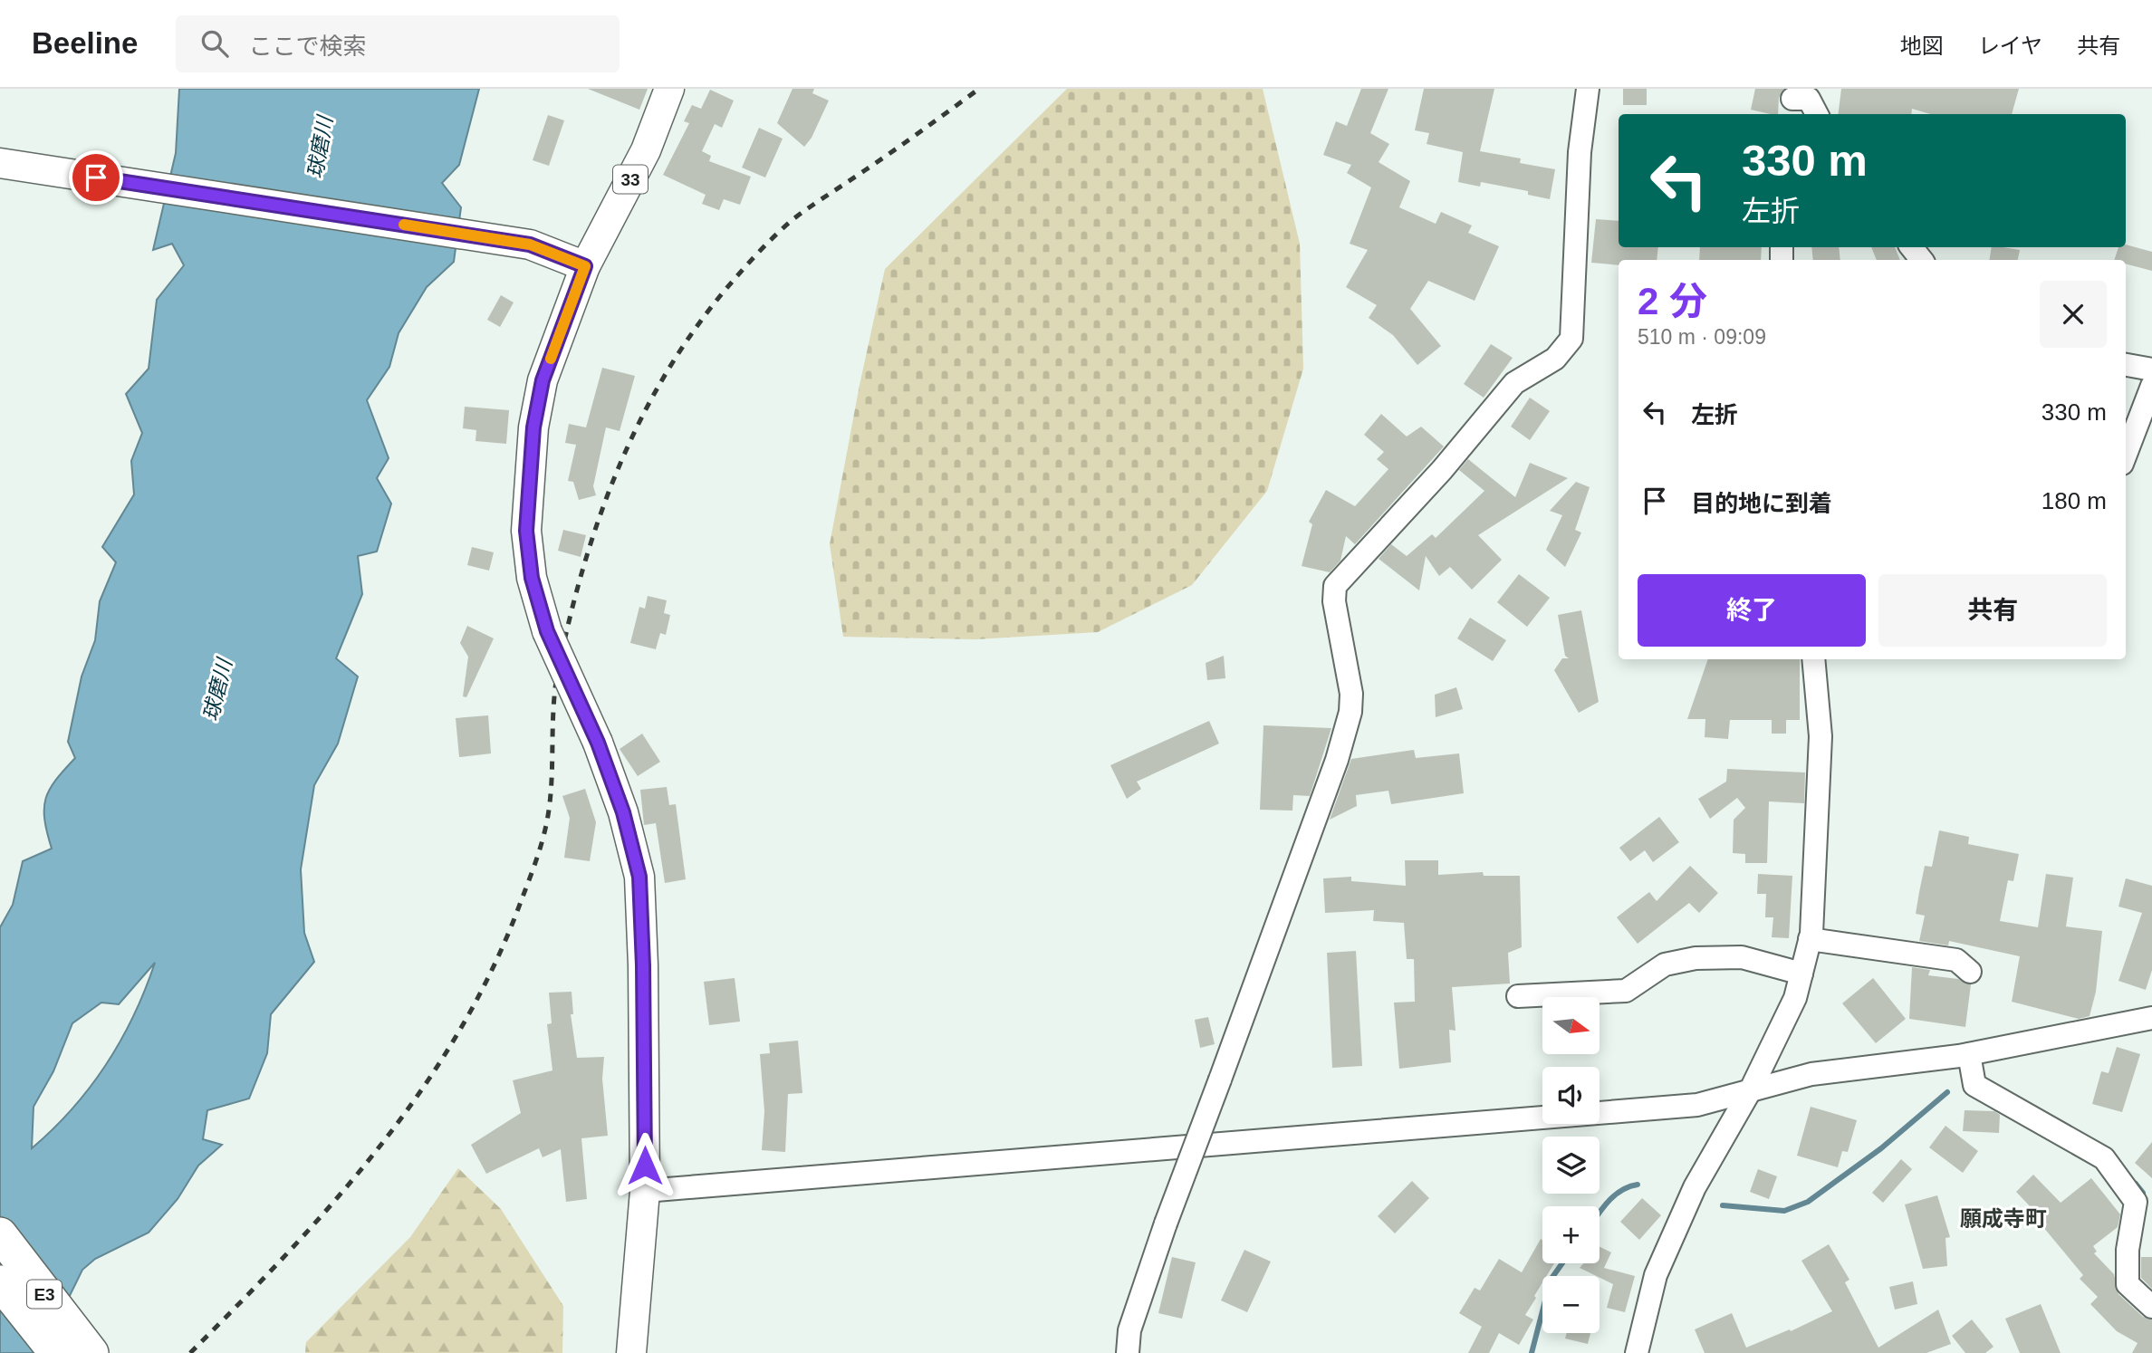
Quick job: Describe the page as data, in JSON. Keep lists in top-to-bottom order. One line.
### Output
{"streets":{"highway":["E3"],"main road":["33"]},"districts":["願成寺町"],"water":["球磨川"],"north":"right","page":{"header":"Beeline","search":"ここで検索","nav":["地図","レイヤ","共有"],"turn":["330 m","左折"],"heading":["2 分","510 m · 09:09"],"list":[{"name":"左折","value":"330 m"},{"name":"目的地に到着","value":"180 m"}],"buttons":["終了","共有"],"map_buttons":["+","−"]}}
